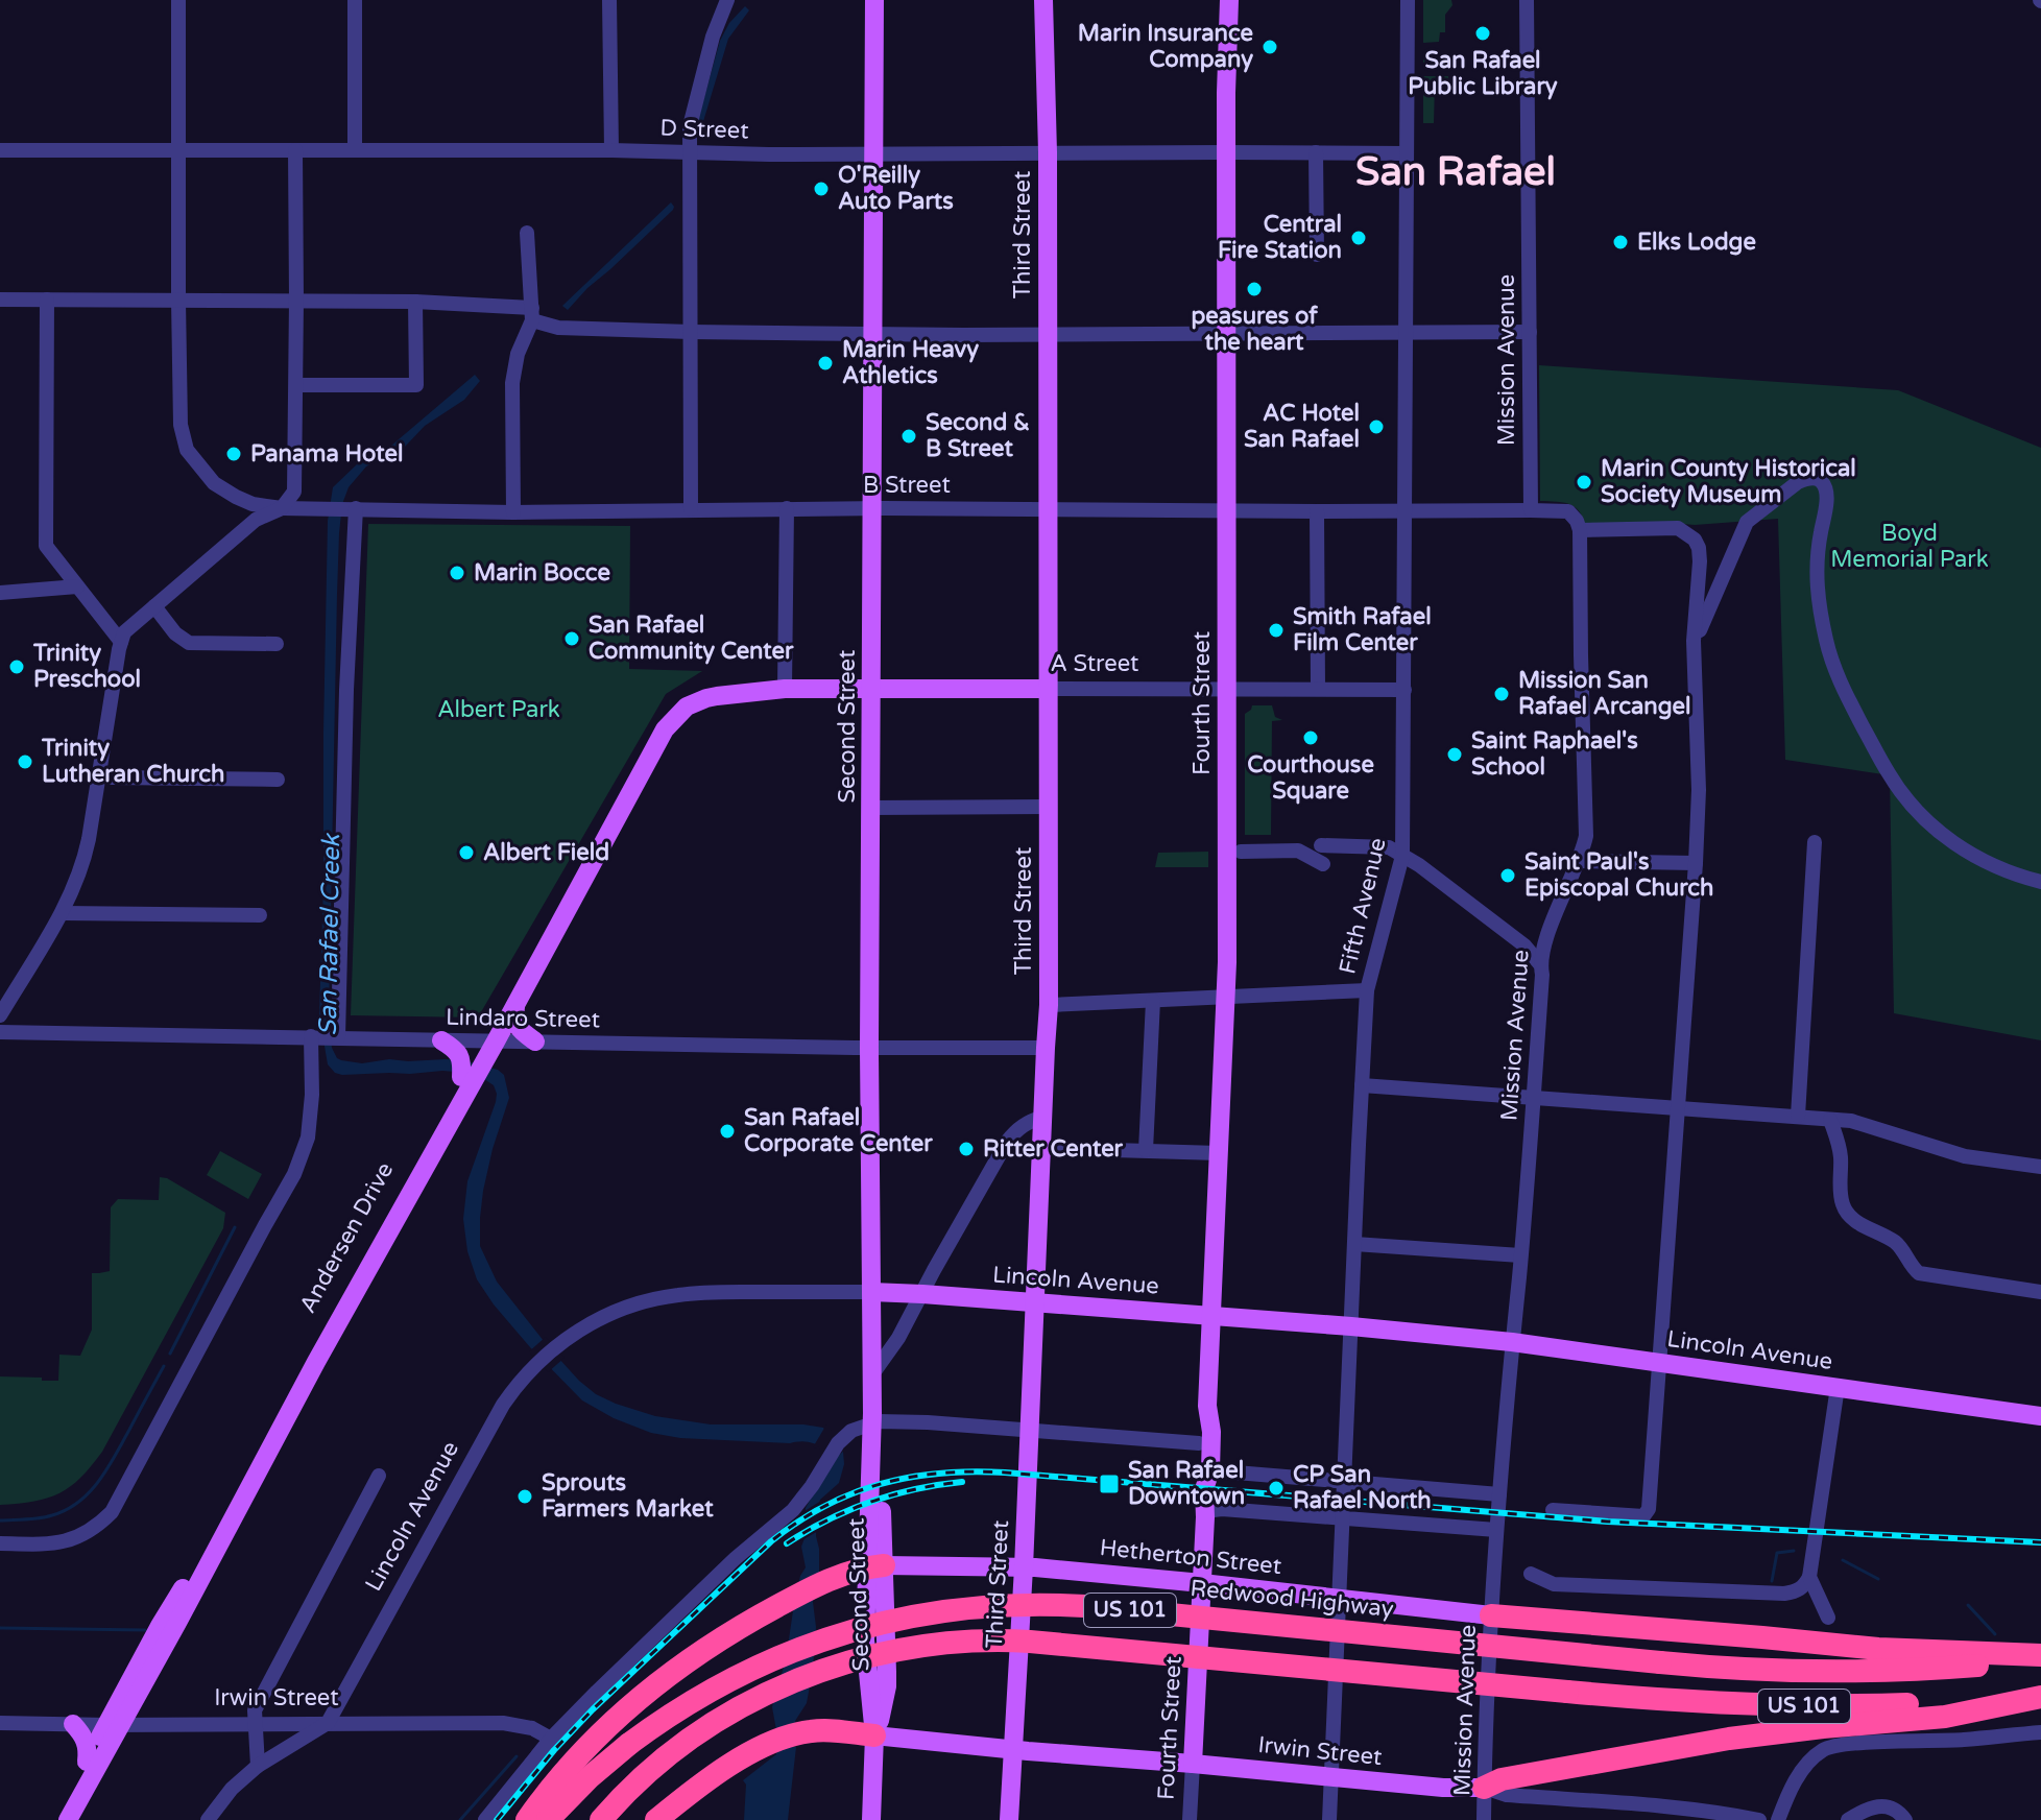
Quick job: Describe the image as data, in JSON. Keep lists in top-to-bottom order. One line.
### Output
{"streets":{"highway":["Redwood Highway","US 101"],"main road":["Third Street","A Street","Fourth Street","Second Street","Andersen Drive","Lincoln Avenue","Hetherton Street","Irwin Street"],"street":["D Street","Mission Avenue","B Street","Fifth Avenue","Lindaro Street"]},"crossings":[["D Street","Third Street"],["D Street","B Street"],["D Street","Fourth Street"],["D Street","Second Street"],["D Street","Fifth Avenue"],["Third Street","B Street"],["Third Street","A Street"],["Third Street","Lindaro Street"],["Third Street","Lincoln Avenue"],["Third Street","Hetherton Street"],["Third Street","Irwin Street"],["Mission Avenue","B Street"],["Mission Avenue","Lincoln Avenue"],["Mission Avenue","Hetherton Street"],["Mission Avenue","Irwin Street"],["B Street","Fourth Street"],["B Street","Second Street"],["B Street","Fifth Avenue"],["A Street","Fourth Street"],["A Street","Second Street"],["A Street","Fifth Avenue"],["A Street","Andersen Drive"],["Fourth Street","Lincoln Avenue"],["Fourth Street","Hetherton Street"],["Fourth Street","Irwin Street"],["Second Street","Lindaro Street"],["Second Street","Lincoln Avenue"],["Second Street","Hetherton Street"],["Second Street","Irwin Street"],["Fifth Avenue","Lincoln Avenue"],["Fifth Avenue","Hetherton Street"],["Fifth Avenue","Irwin Street"],["Lindaro Street","Andersen Drive"],["Andersen Drive","Irwin Street"],["Lincoln Avenue","Irwin Street"]],"districts":["San Rafael"],"water":["San Rafael Creek"],"parks":["Boyd Memorial Park","Albert Park"],"places":{"other":["San Rafael Public Library","Marin Insurance Company","O'Reilly Auto Parts","Central Fire Station","Elks Lodge","peasures of the heart","Marin Heavy Athletics","AC Hotel San Rafael","Second & B Street","Panama Hotel","Marin County Historical Society Museum","Marin Bocce","Smith Rafael Film Center","San Rafael Community Center","Trinity Preschool","Mission San Rafael Arcangel","Courthouse Square","Saint Raphael's School","Trinity Lutheran Church","Albert Field","Saint Paul's Episcopal Church","San Rafael Corporate Center","Ritter Center","CP San Rafael North","Sprouts Farmers Market"],"transit":["San Rafael Downtown"]}}
